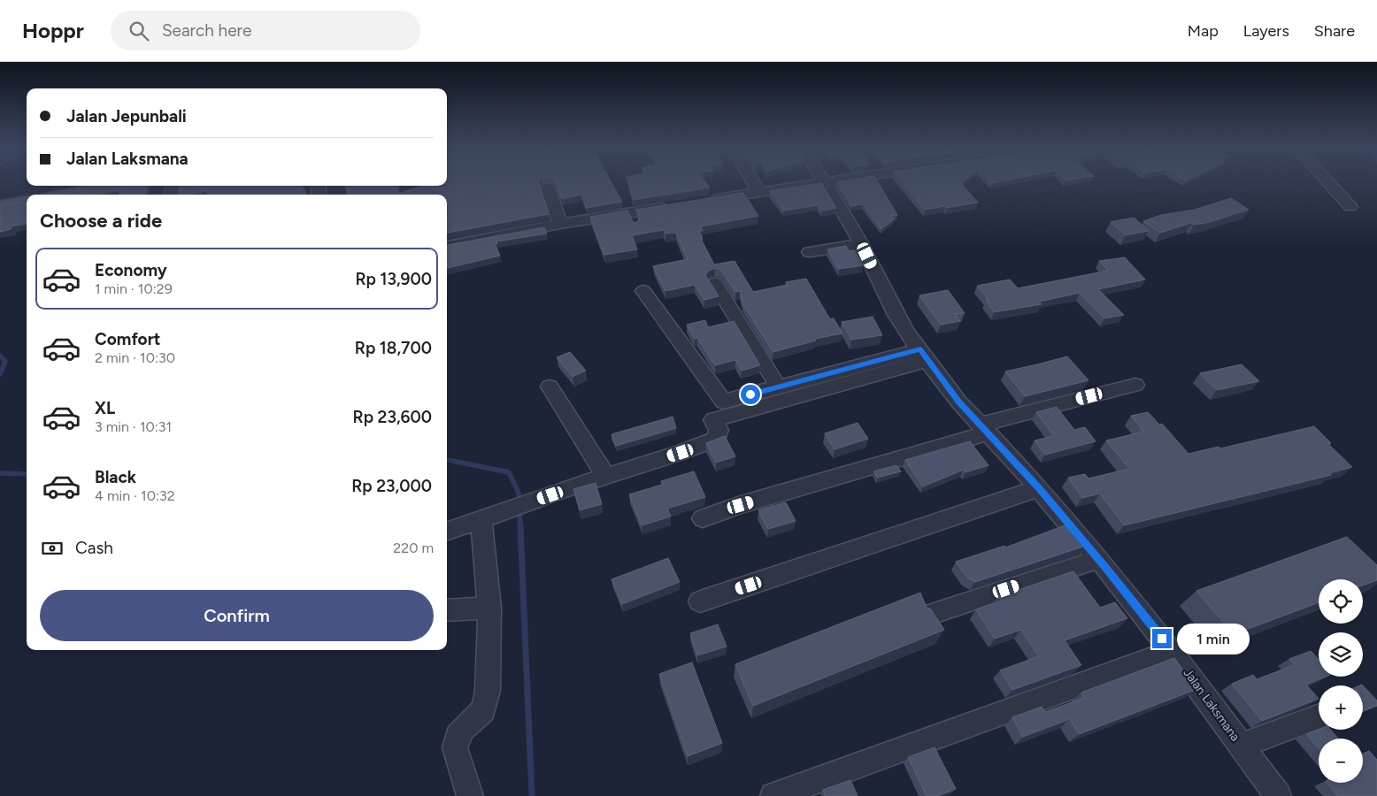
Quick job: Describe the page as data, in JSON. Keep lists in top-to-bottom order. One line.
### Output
{"streets":{"street":["Jalan Laksmana"]},"page":{"header":"Hoppr","search":"Search here","nav":["Map","Layers","Share"],"banner":["Jalan Jepunbali","Jalan Laksmana"],"heading":"Choose a ride","list":[{"name":"Economy","note":"1 min · 10:29","value":"Rp 13,900"},{"name":"Comfort","note":"2 min · 10:30","value":"Rp 18,700"},{"name":"XL","note":"3 min · 10:31","value":"Rp 23,600"},{"name":"Black","note":"4 min · 10:32","value":"Rp 23,000"}],"pay":["Cash","220 m"],"map_buttons":["+","−"],"buttons":"Confirm","bubble":"1 min"}}
